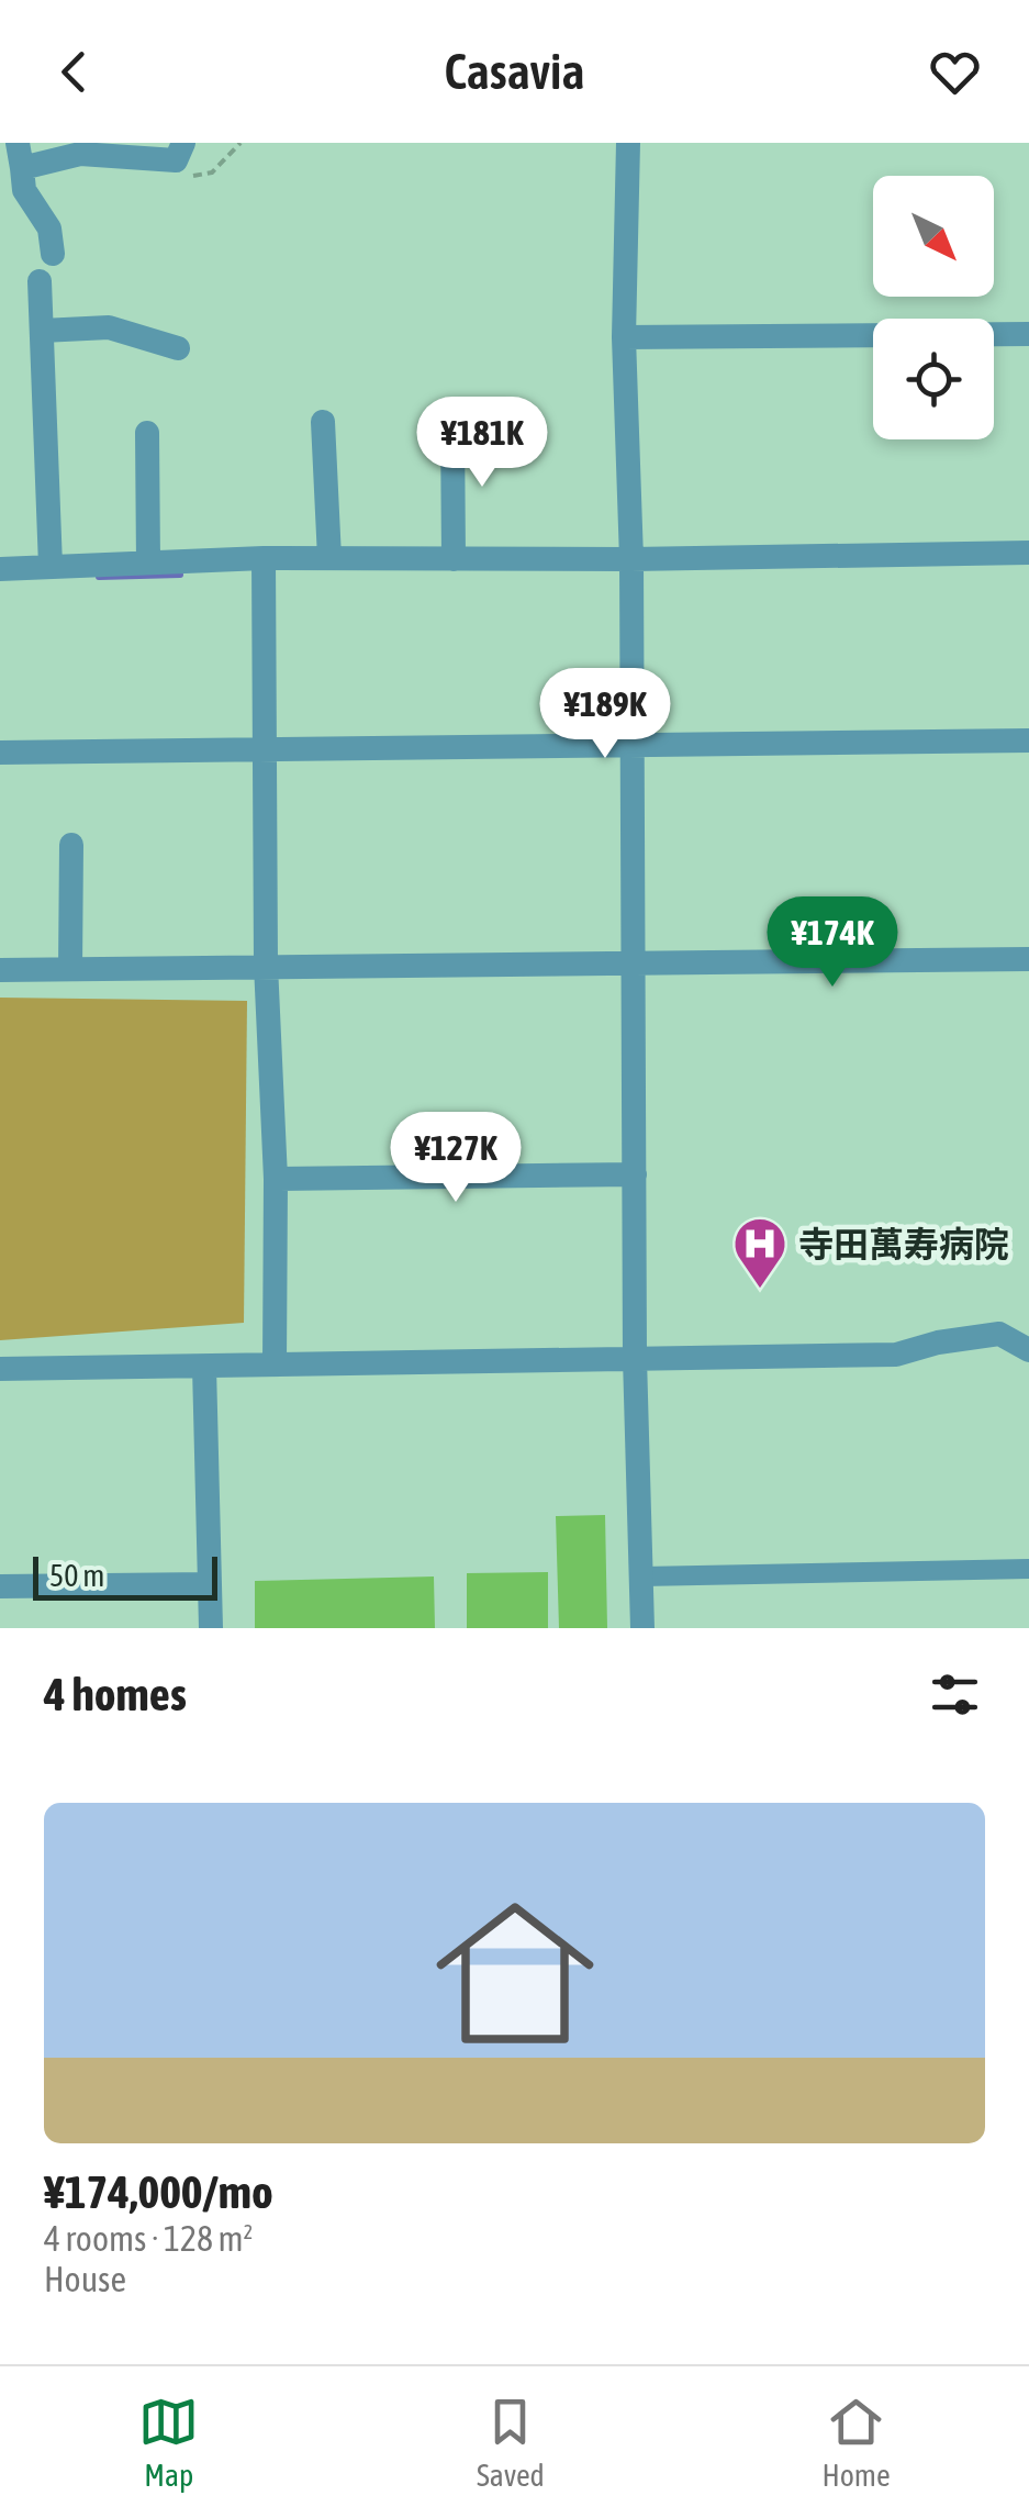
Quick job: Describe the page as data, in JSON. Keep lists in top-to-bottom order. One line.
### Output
{"places":{"hospital":["寺田萬寿病院"]},"scale_bar":"50 m","north":"bottom right","page":{"header":"Casavia","price":["¥181K","¥189K","¥174K","¥127K"],"scale":"50 m","heading":"4 homes","list":[{"name":"¥174,000/mo","note":"4 rooms · 128 m² · House"}],"tabs":["Map","Saved","Home"]}}
